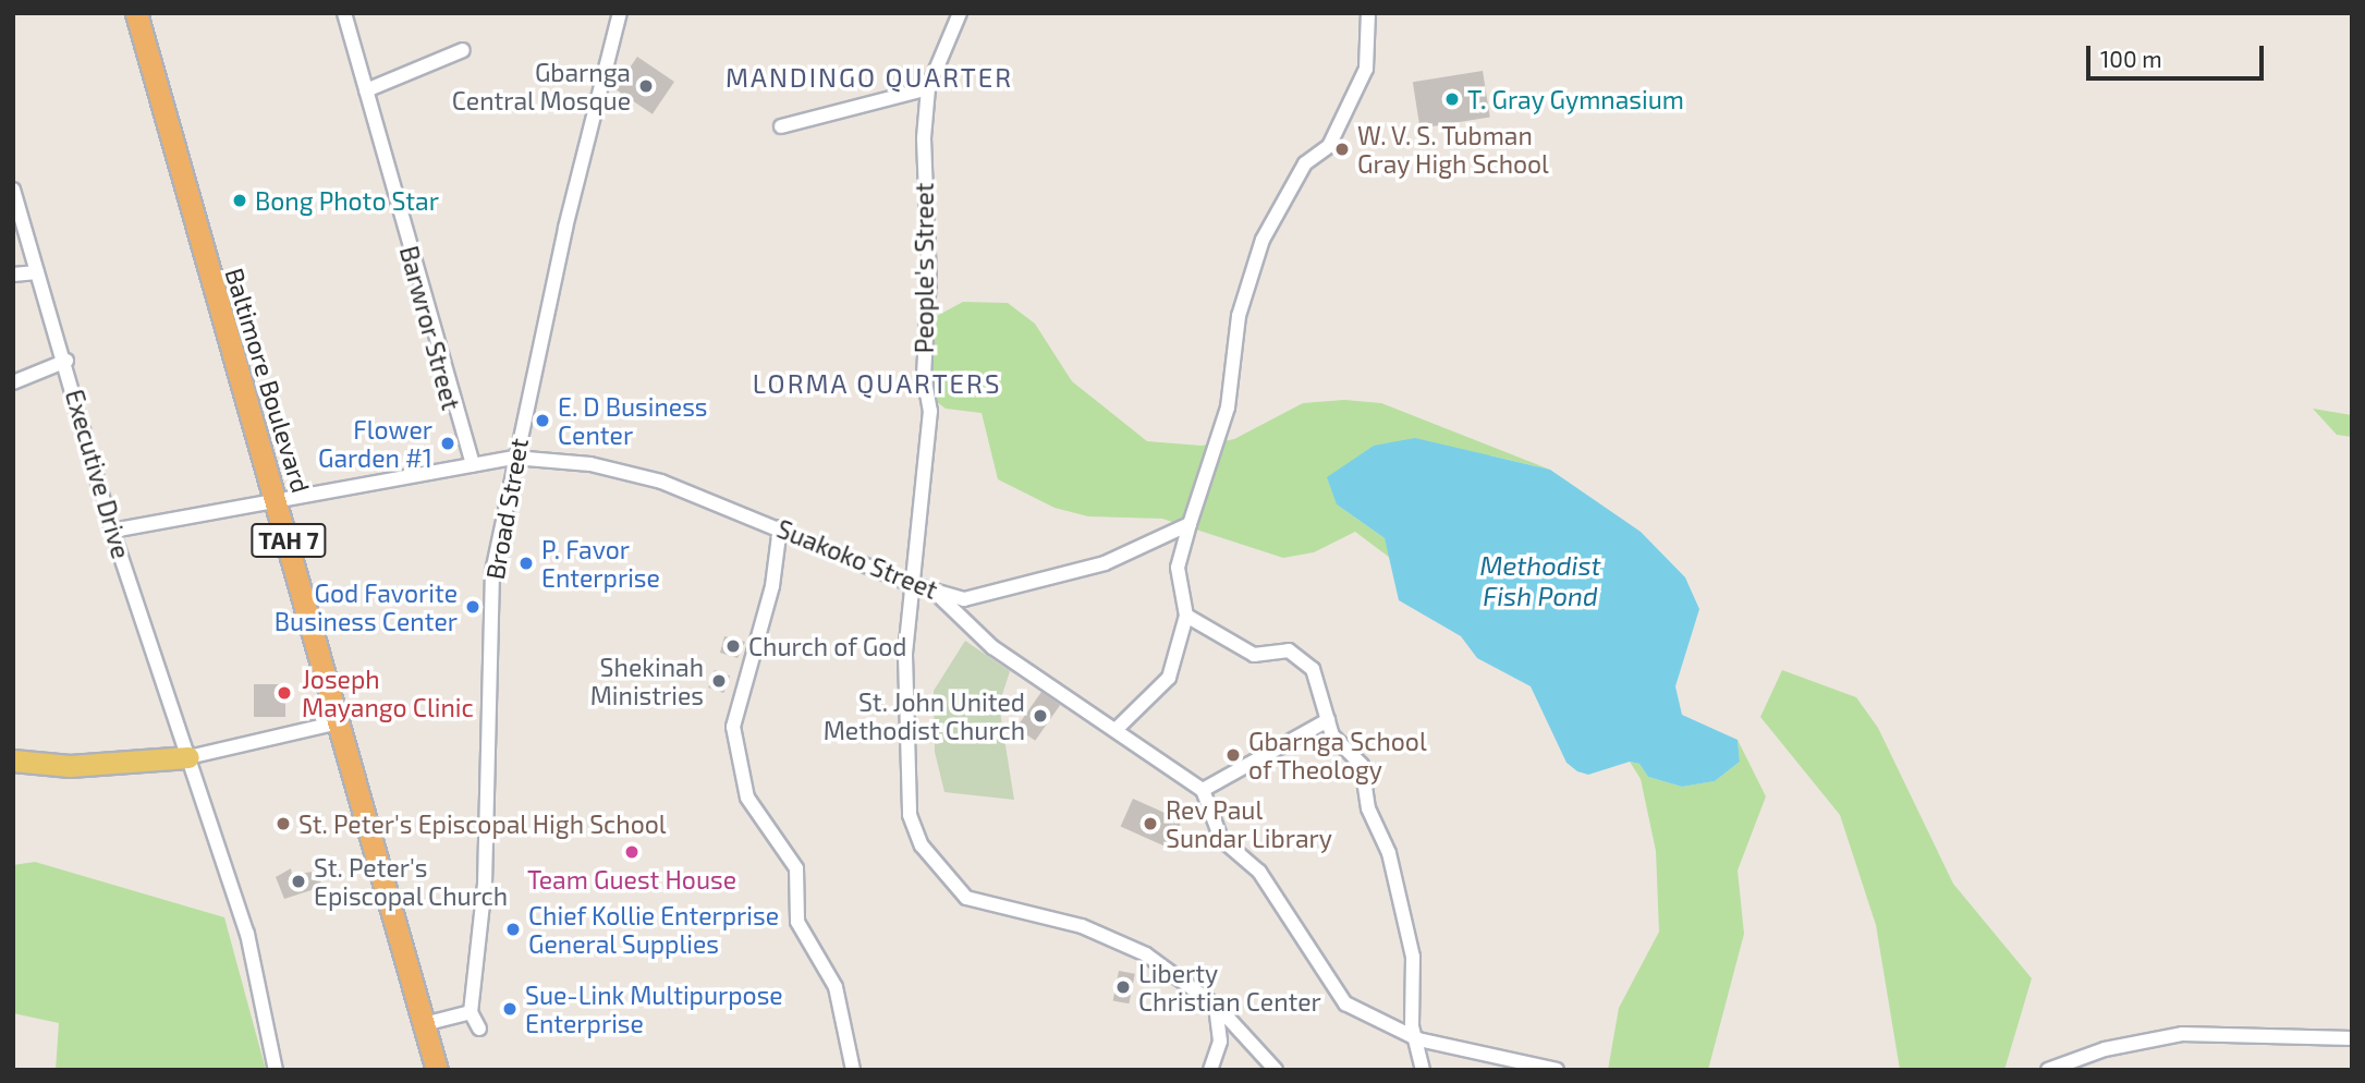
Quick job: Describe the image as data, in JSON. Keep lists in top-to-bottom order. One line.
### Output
{"streets":{"highway":["Baltimore Boulevard","TAH 7"],"street":["People's Street","Barwror Street","Executive Drive","Broad Street","Suakoko Street"]},"crossings":[["People's Street","Suakoko Street"],["Barwror Street","Suakoko Street"],["Baltimore Boulevard","Suakoko Street"],["Executive Drive","Suakoko Street"],["Broad Street","Suakoko Street"]],"districts":["MANDINGO QUARTER","LORMA QUARTERS"],"water":["Methodist Fish Pond"],"places":["Gbarnga Central Mosque","T. Gray Gymnasium","W. V. S. Tubman Gray High School","Bong Photo Star","E. D Business Center","Flower Garden #1","P. Favor Enterprise","God Favorite Business Center","Church of God","Shekinah Ministries","Joseph Mayango Clinic","St. John United Methodist Church","Gbarnga School of Theology","St. Peter's Episcopal High School","Rev Paul Sundar Library","Team Guest House","St. Peter's Episcopal Church","Chief Kollie Enterprise General Supplies","Liberty Christian Center","Sue-Link Multipurpose Enterprise"],"scale_bar":"100 m"}
